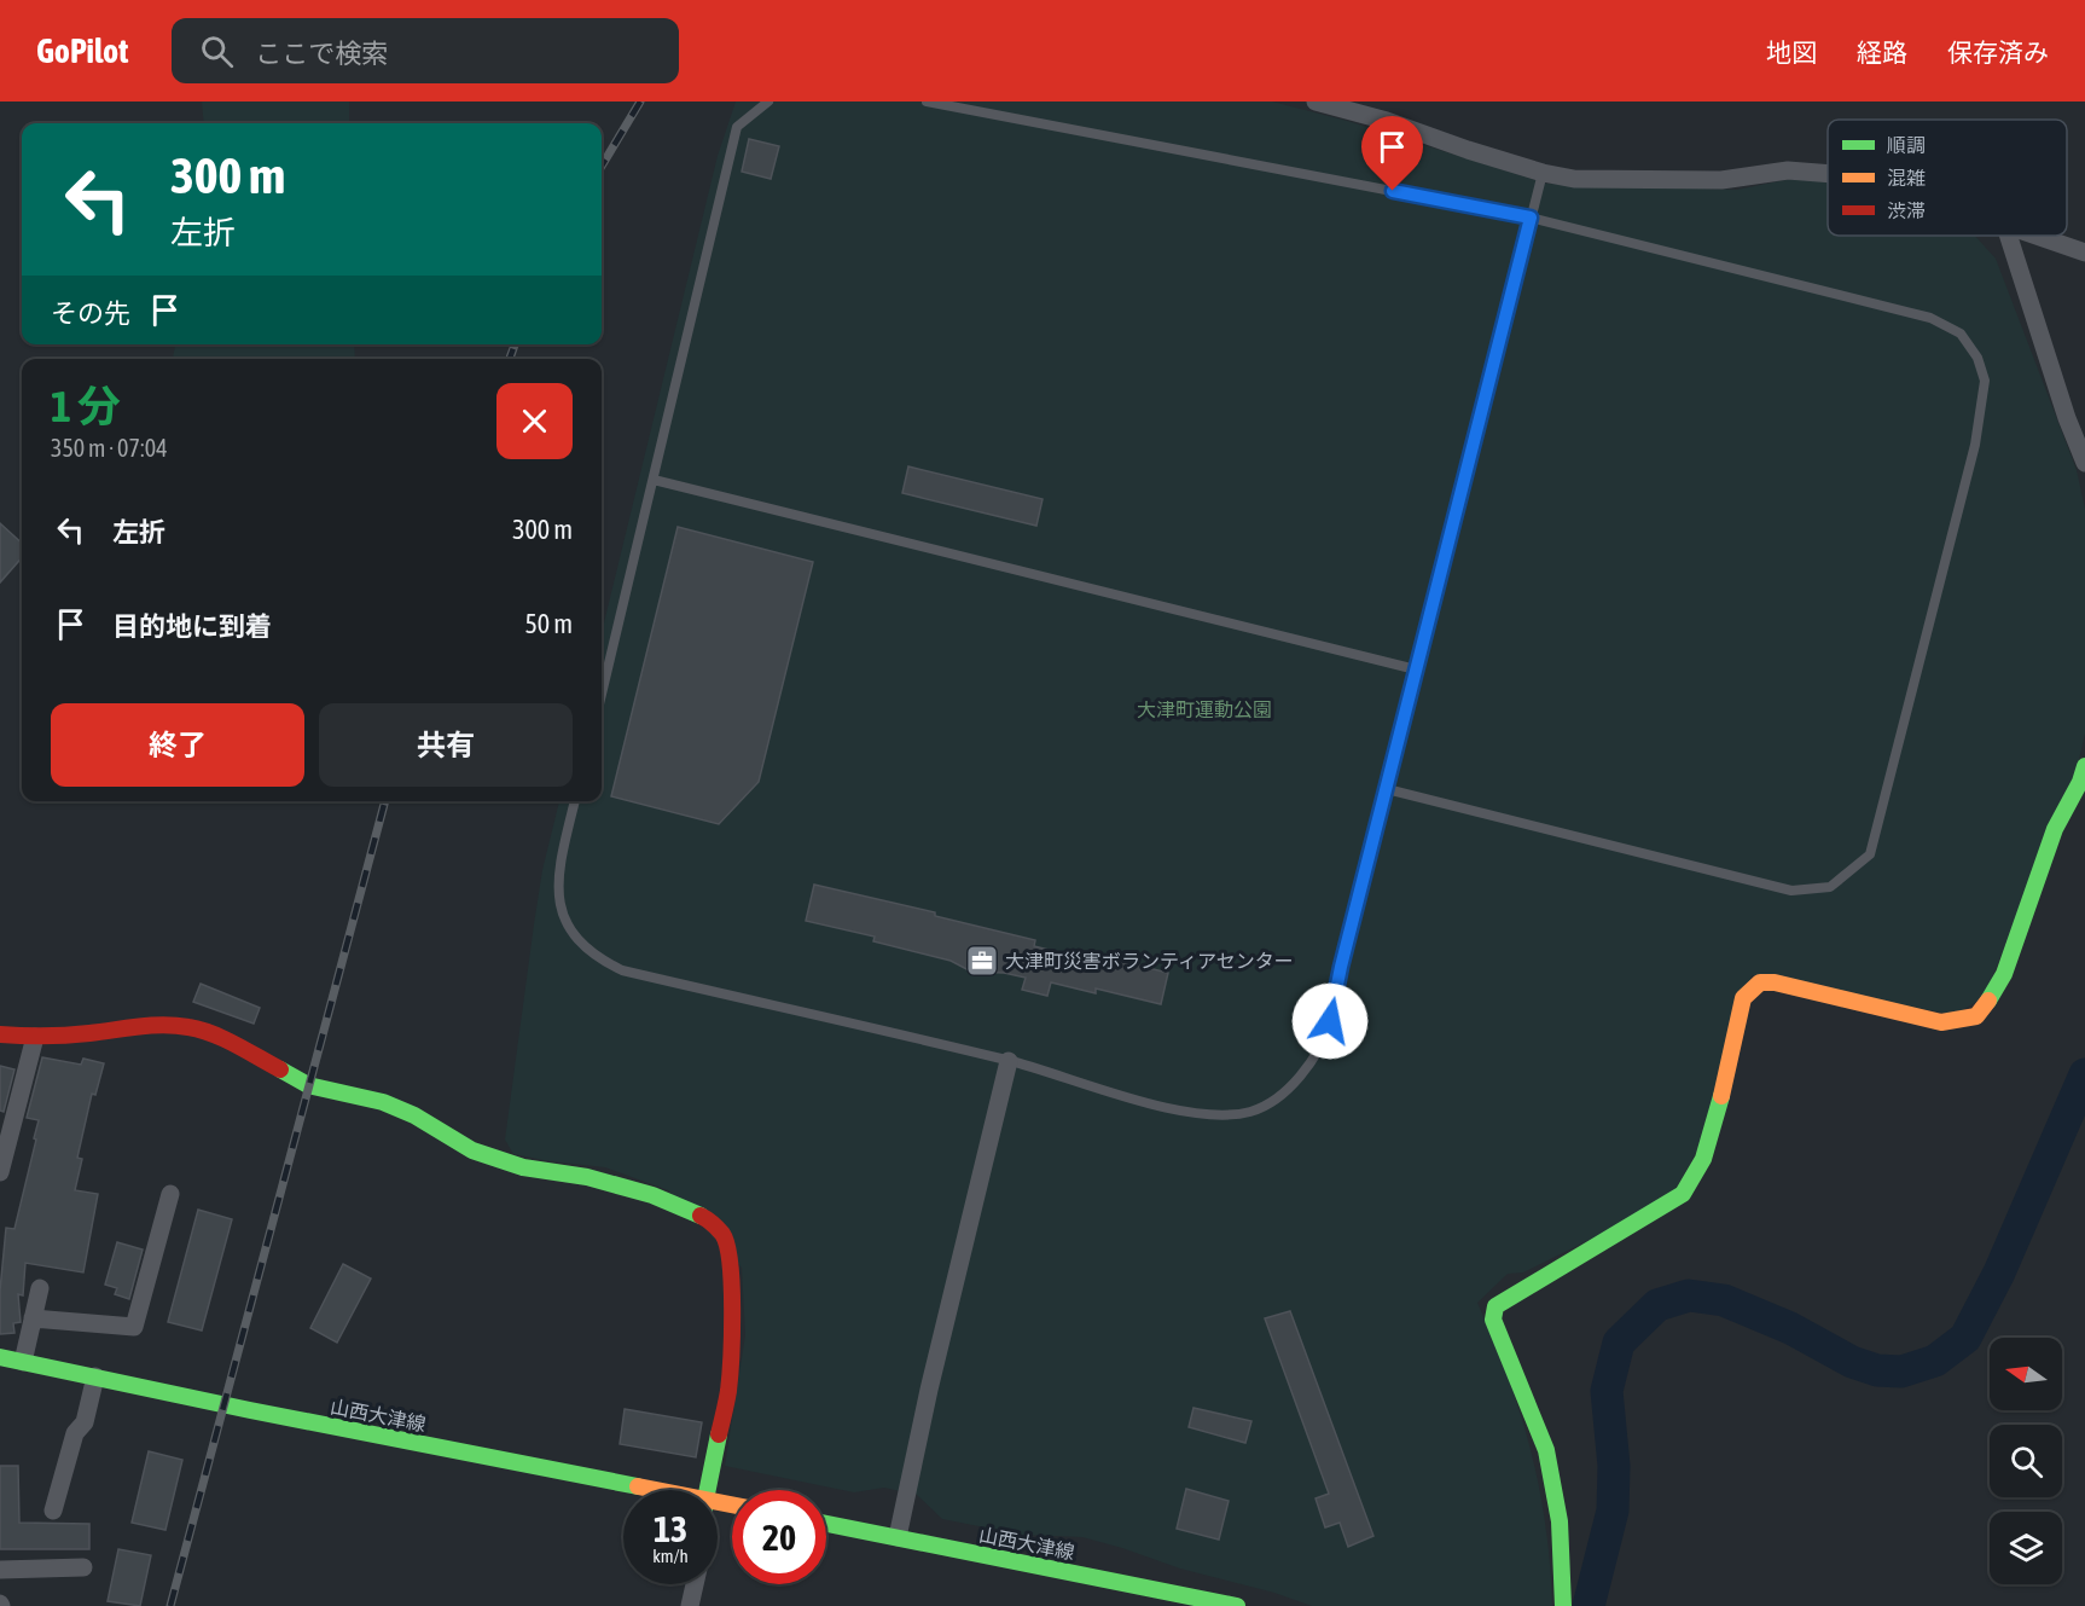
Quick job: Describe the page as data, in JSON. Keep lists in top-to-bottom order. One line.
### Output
{"streets":{"street":["山西大津線"]},"parks":["大津町運動公園"],"places":{"office":["大津町災害ボランティアセンター"]},"legend":["順調","混雑","渋滞"],"north":"left","page":{"header":"GoPilot","search":"ここで検索","nav":["地図","経路","保存済み"],"turn":["300 m","左折"],"then":"その先","heading":["1 分","350 m · 07:04"],"list":[{"name":"左折","value":"300 m"},{"name":"目的地に到着","value":"50 m"}],"buttons":["終了","共有"],"speed":"13 km/h","limit":"20"}}
